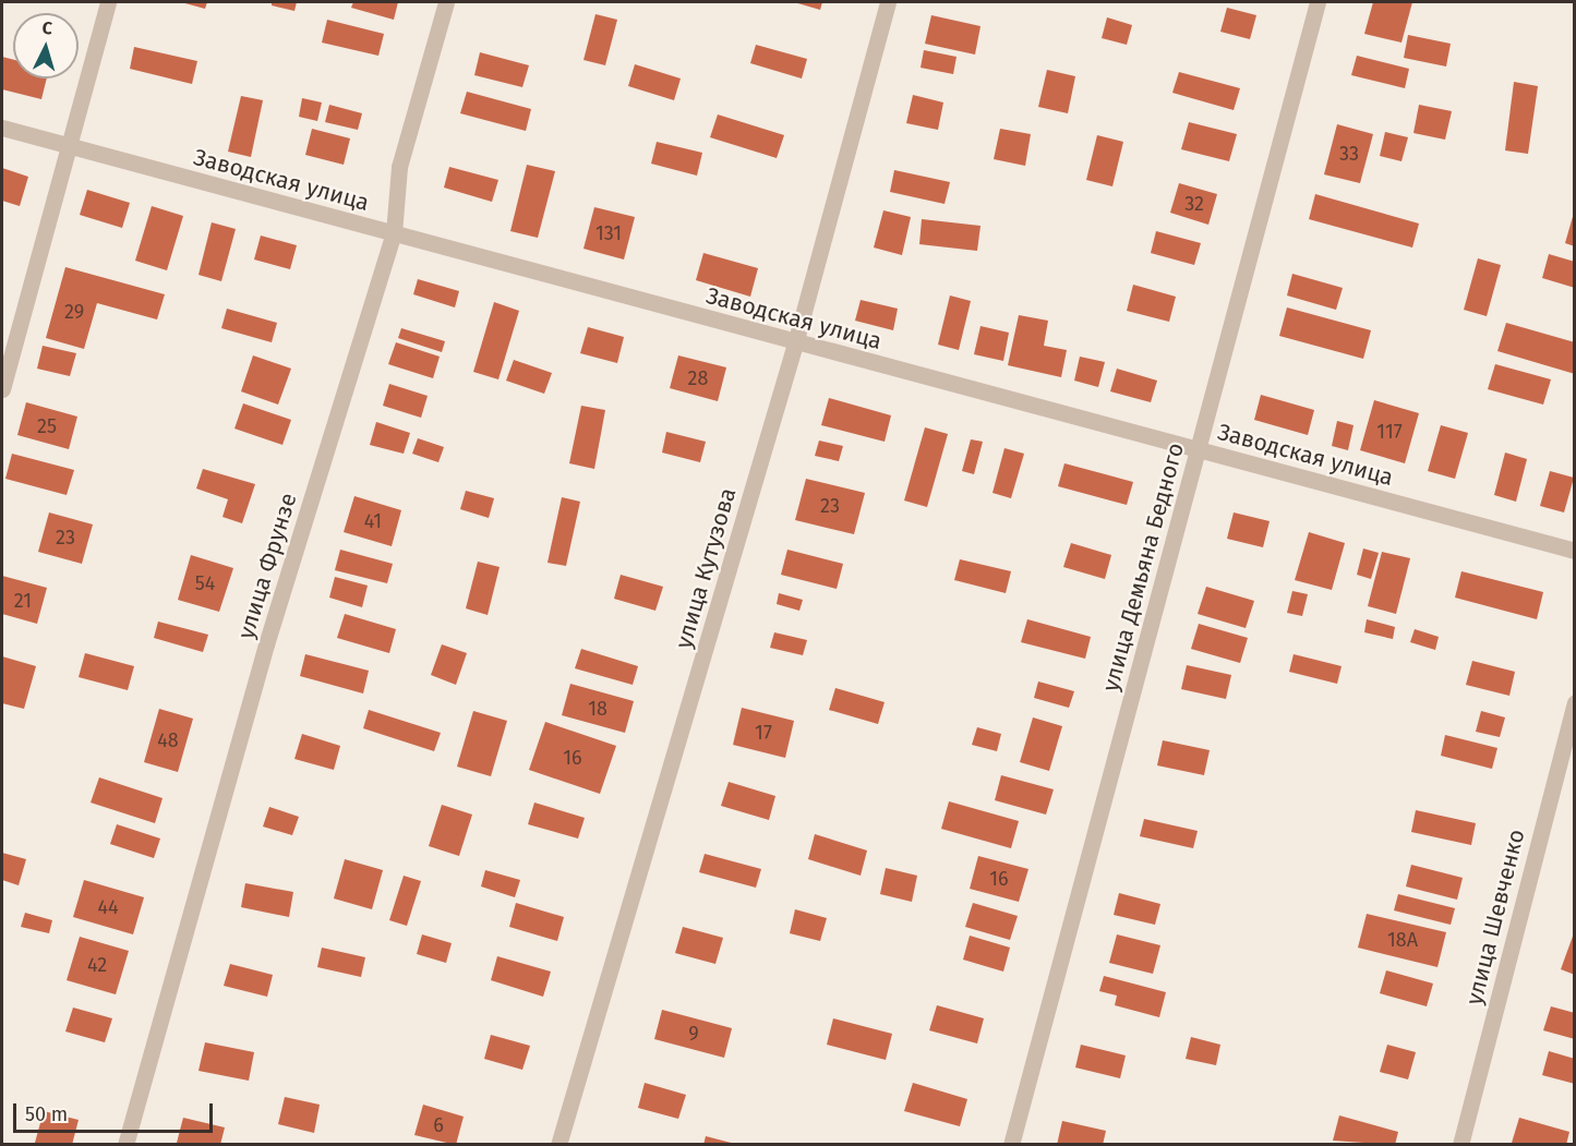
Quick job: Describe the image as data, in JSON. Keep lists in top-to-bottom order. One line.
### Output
{"streets":{"street":["Заводская улица","улица Фрунзе","улица Демьяна Бедного","улица Кутузова","улица Шевченко"]},"crossings":[["Заводская улица","улица Фрунзе"],["Заводская улица","улица Демьяна Бедного"],["Заводская улица","улица Кутузова"]],"house_numbers":["33","32","131","29","28","25","117","23","41","23","54","21","18","17","48","16","16","44","18А","42","9","6"],"scale_bar":"50 m","north":"top"}
